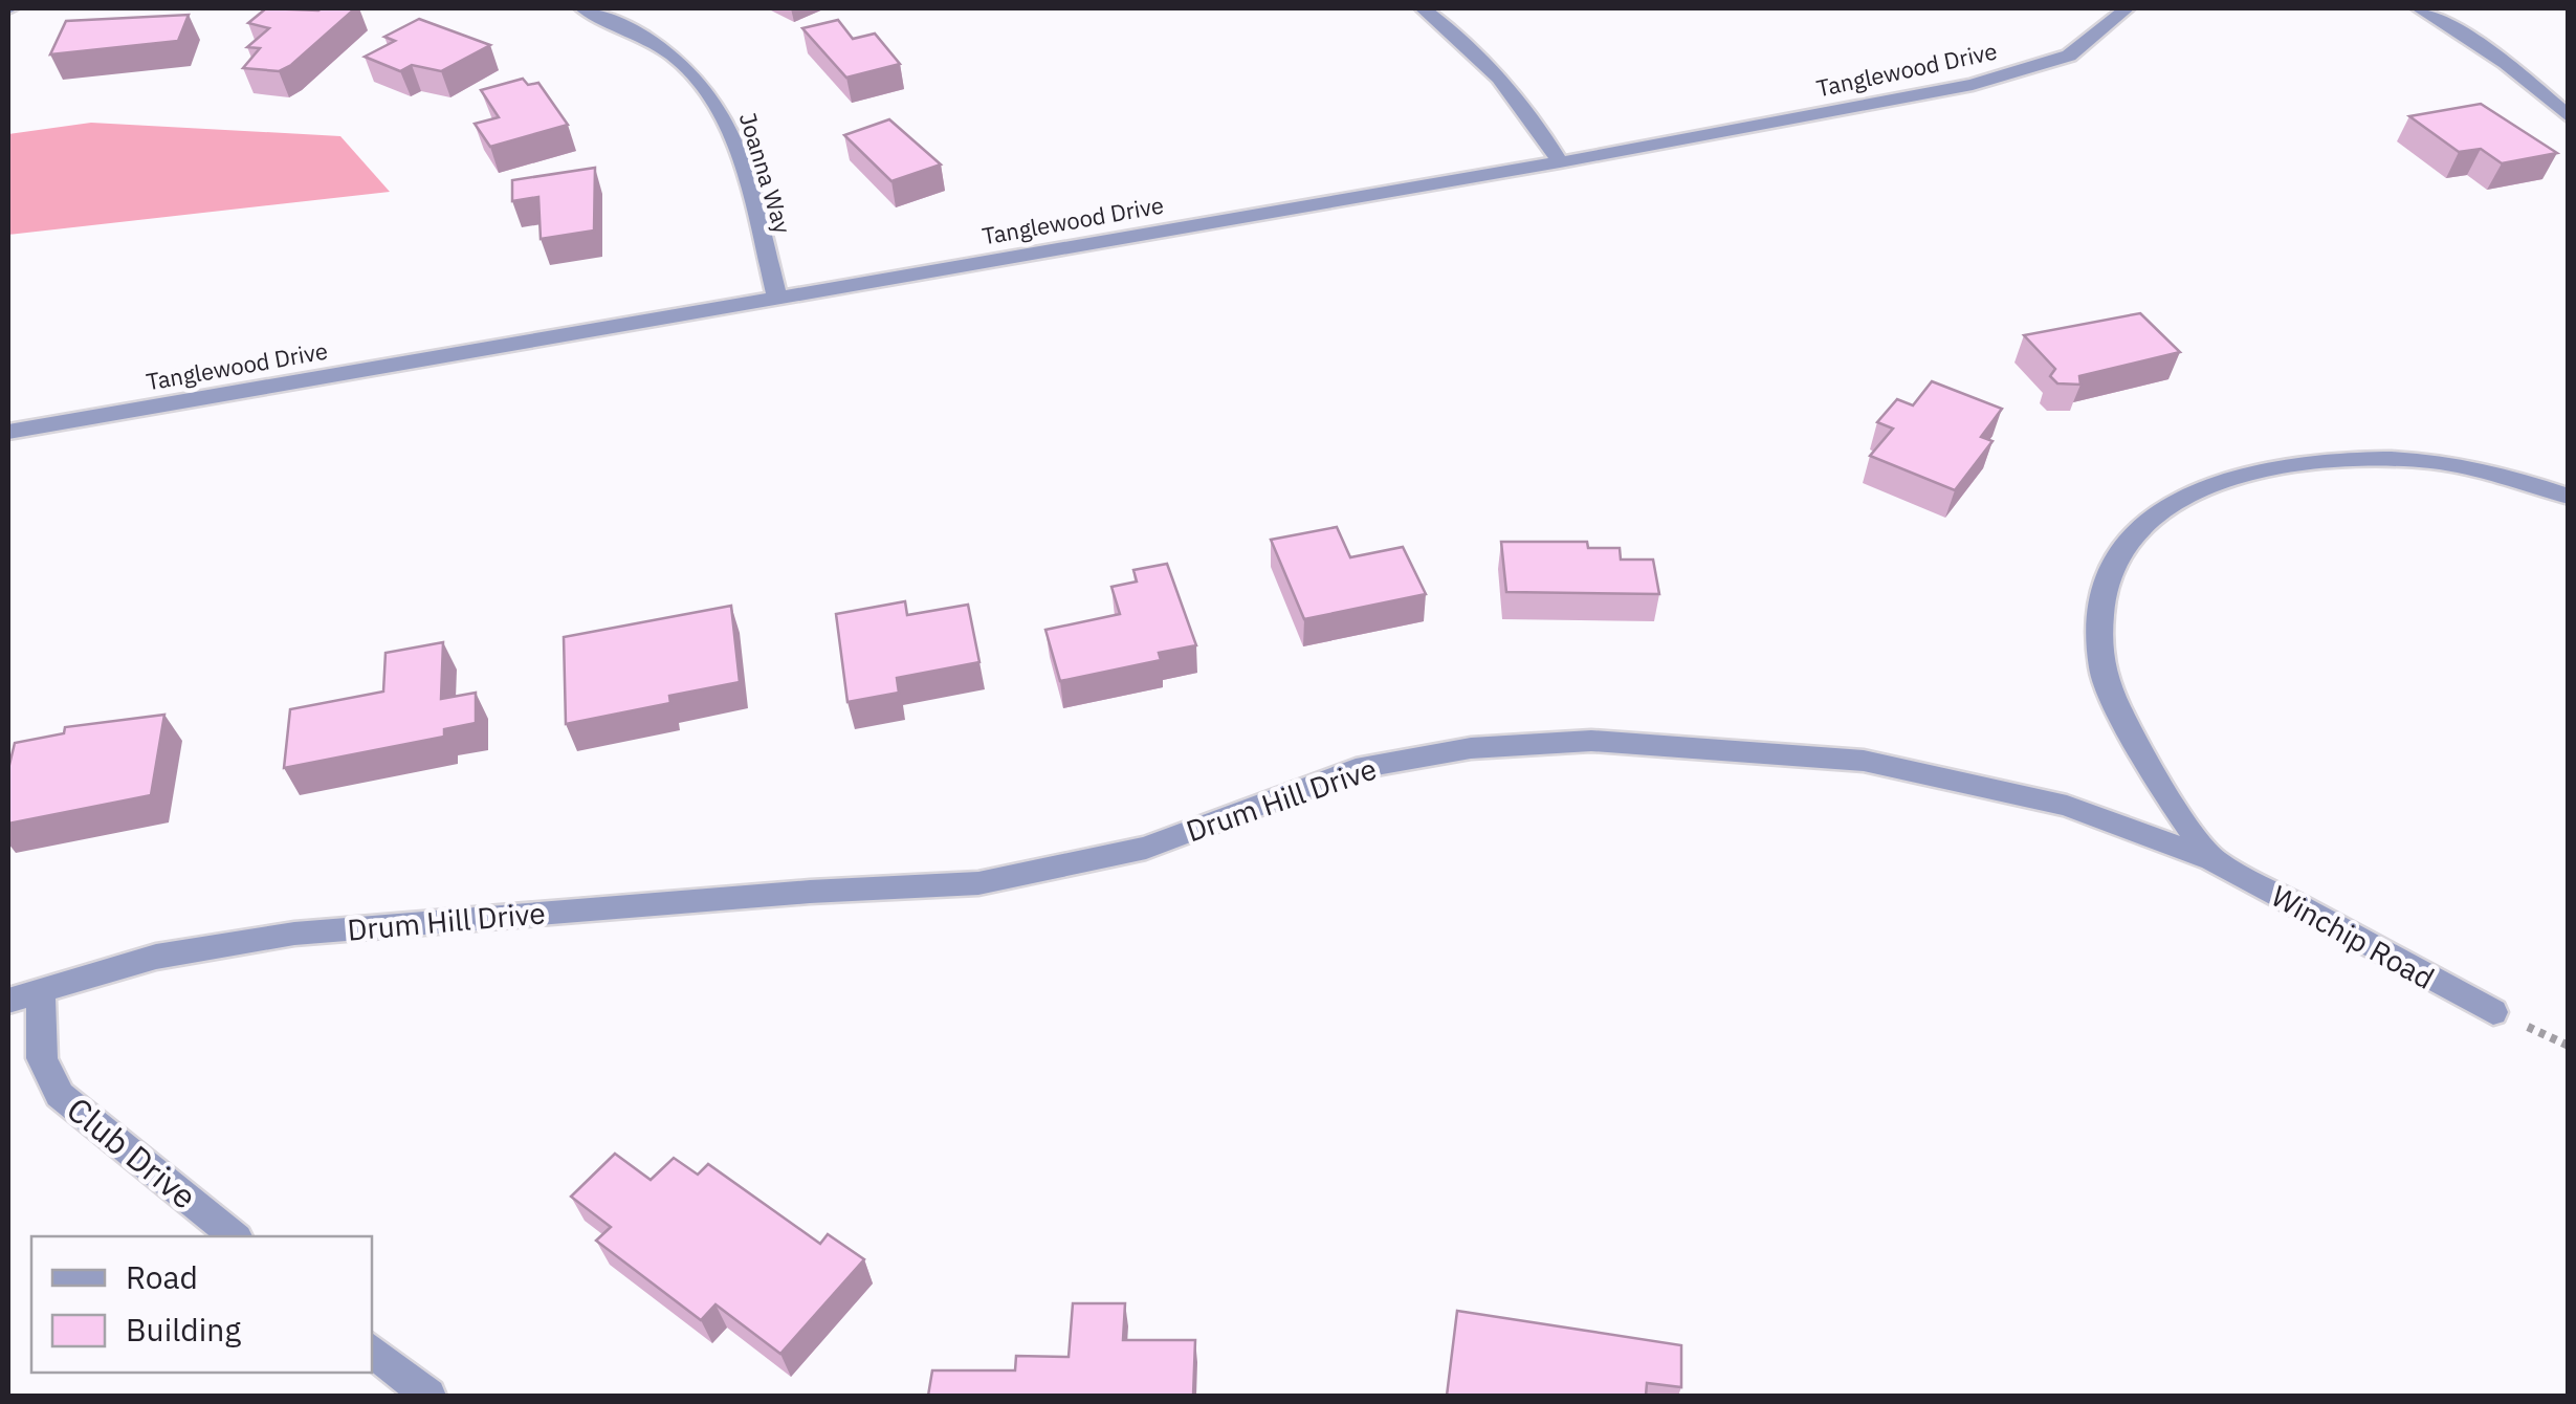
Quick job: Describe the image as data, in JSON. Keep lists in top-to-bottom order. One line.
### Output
{"streets":{"street":["Tanglewood Drive","Joanna Way","Drum Hill Drive","Winchip Road","Club Drive"]},"crossings":[["Tanglewood Drive","Joanna Way"],["Drum Hill Drive","Winchip Road"],["Drum Hill Drive","Club Drive"]],"legend":["Road","Building"]}
